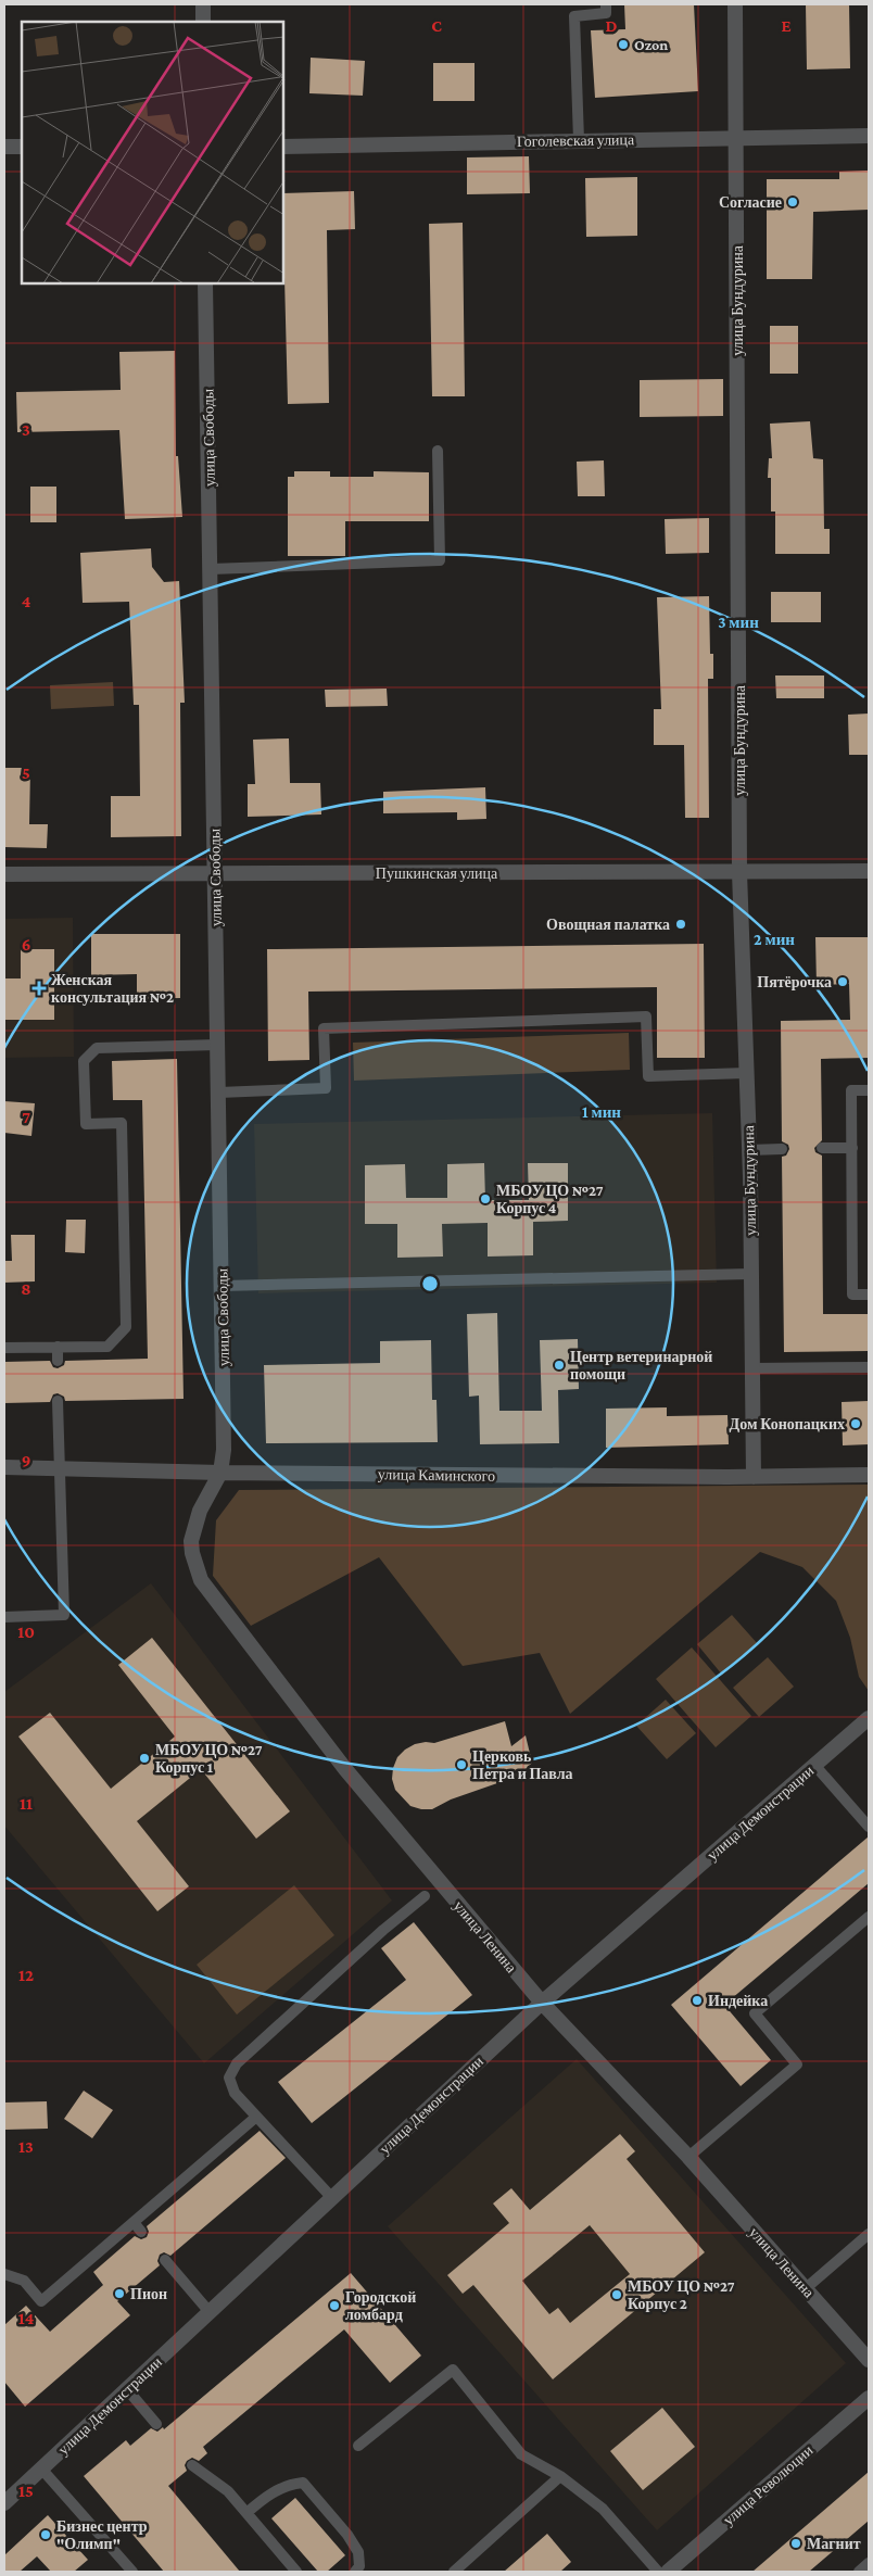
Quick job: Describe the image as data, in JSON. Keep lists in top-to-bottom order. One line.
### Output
{"streets":{"street":["Гоголевская улица","улица Бундурина","улица Свободы","Пушкинская улица","улица Каминского","улица Демонстрации","улица Ленина","улица Революции"]},"crossings":[["Гоголевская улица","улица Бундурина"],["улица Бундурина","Пушкинская улица"],["улица Бундурина","улица Каминского"],["улица Свободы","Пушкинская улица"],["улица Свободы","улица Каминского"],["улица Свободы","улица Ленина"],["улица Каминского","улица Ленина"],["улица Демонстрации","улица Ленина"]],"places":{"other":["Ozon","Согласие","Овощная палатка","Пятёрочка","МБОУ ЦО №27 Корпус 4","Центр ветеринарной помощи","Дом Конопацких","МБОУ ЦО №27 Корпус 1","Церковь Петра и Павла","Индейка","Пион","МБОУ ЦО №27 Корпус 2","Городской ломбард","Бизнес центр \"Олимп\"","Магнит"],"health":["Женская консультация №2"]},"grid":{"columns":["C","D","E"],"rows":["3","4","5","6","7","8","9","10","11","12","13","14","15"]},"rings":["3 мин","2 мин","1 мин"]}
